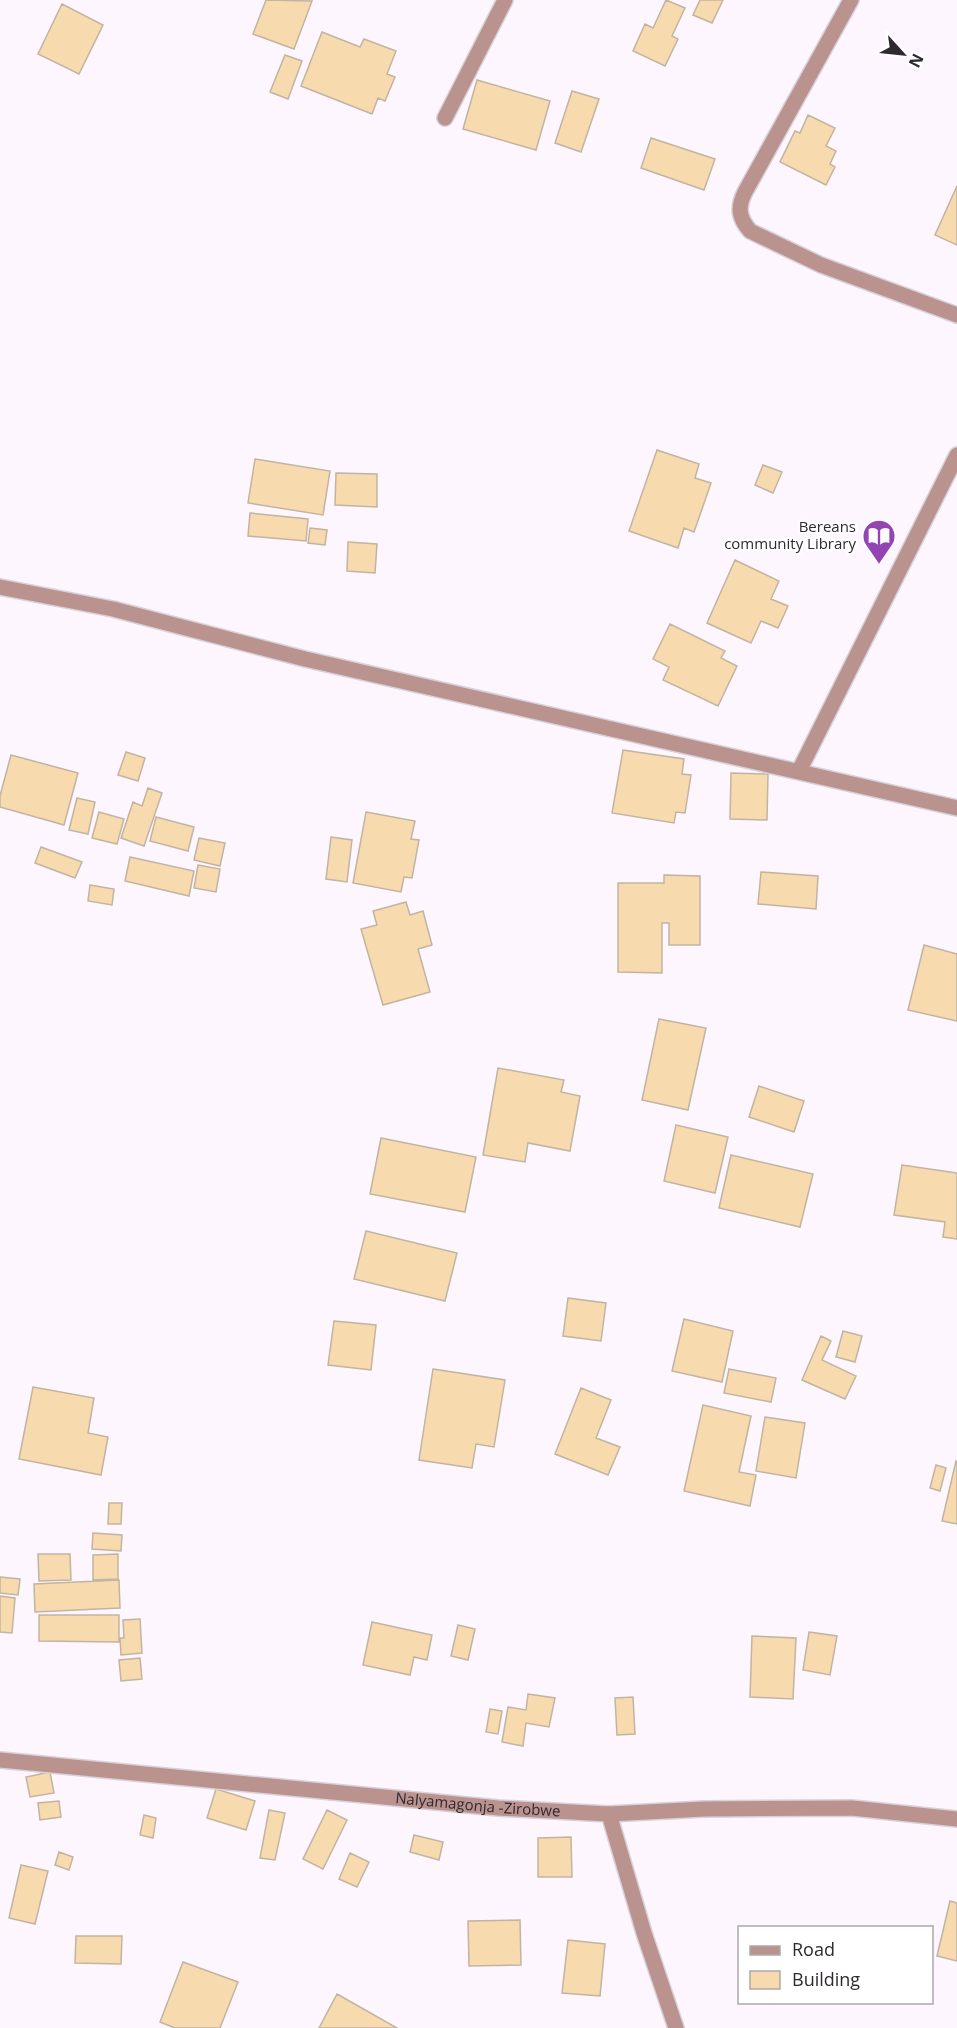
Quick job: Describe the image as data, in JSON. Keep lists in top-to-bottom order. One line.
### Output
{"streets":{"street":["Nalyamagonja -Zirobwe"]},"places":{"library":["Bereans community Library"]},"legend":["Road","Building"],"north":"bottom right"}
